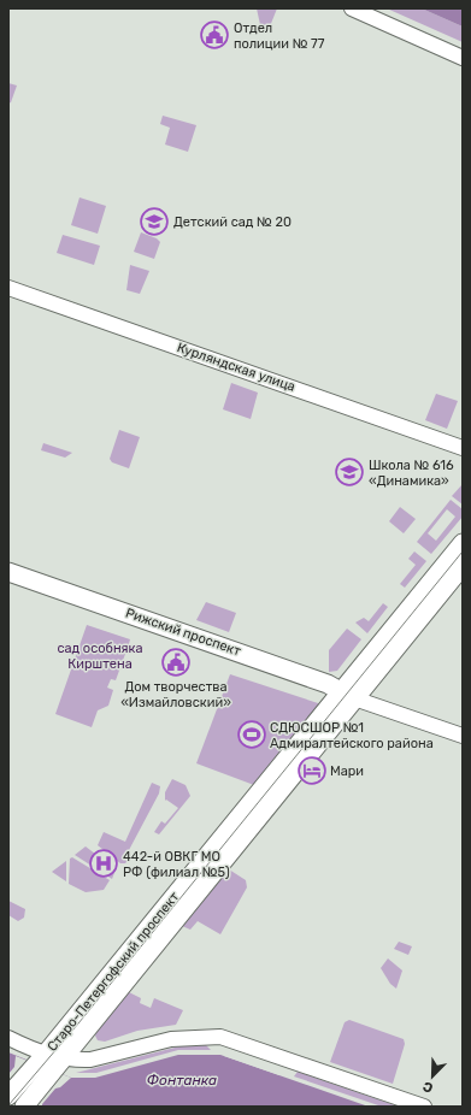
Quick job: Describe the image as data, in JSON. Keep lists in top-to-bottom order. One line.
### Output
{"streets":{"main road":["Рижский проспект","Старо-Петергофский проспект"],"street":["Курляндская улица"]},"crossings":[["Рижский проспект","Старо-Петергофский проспект"]],"water":["Фонтанка"],"parks":["сад особняка Кирштена"],"places":{"public building":["Отдел полиции № 77","Дом творчества «Измайловский»"],"school or university":["Детский сад № 20","Школа № 616 «Динамика»"],"sports":["СДЮСШОР №1 Адмиралтейского района"],"hotel":["Мари"],"hospital":["442-й ОВКГ МО РФ (филиал №5)"]},"north":"bottom left"}
